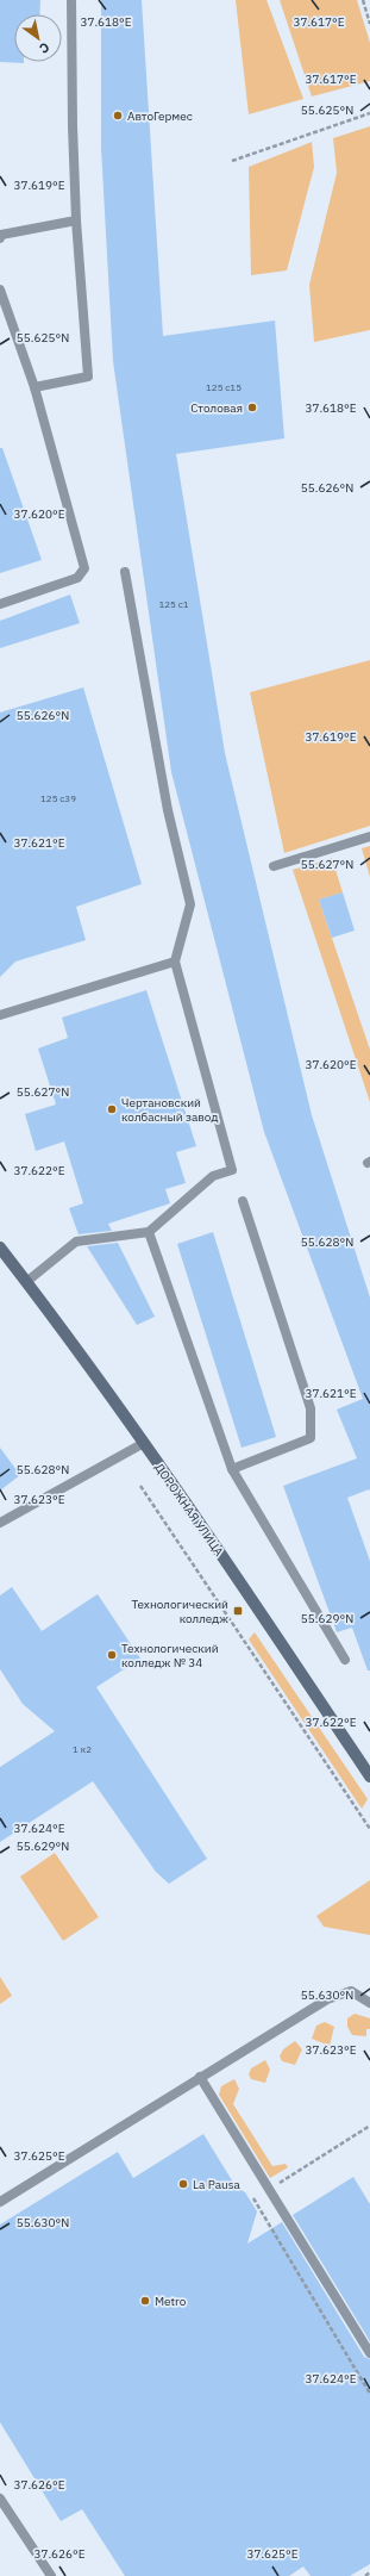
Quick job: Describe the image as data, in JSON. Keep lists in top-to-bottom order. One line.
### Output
{"streets":{"main road":["ДОРОЖНАЯ УЛИЦА"]},"places":{"other":["АвтоГермес","Столовая","Чертановский колбасный завод","Технологический колледж № 34","La Pausa","Metro"],"transit":["Технологический колледж"]},"house_numbers":["125 с15","125 с1","125 с39","1 к2"],"north":"bottom right","coordinates":["37.618°E","37.617°E","55.625°N","37.619°E","55.626°N","37.620°E","37.621°E","55.627°N","37.622°E","55.628°N","37.623°E","55.629°N","37.624°E","55.630°N","37.625°E","37.626°E"]}
